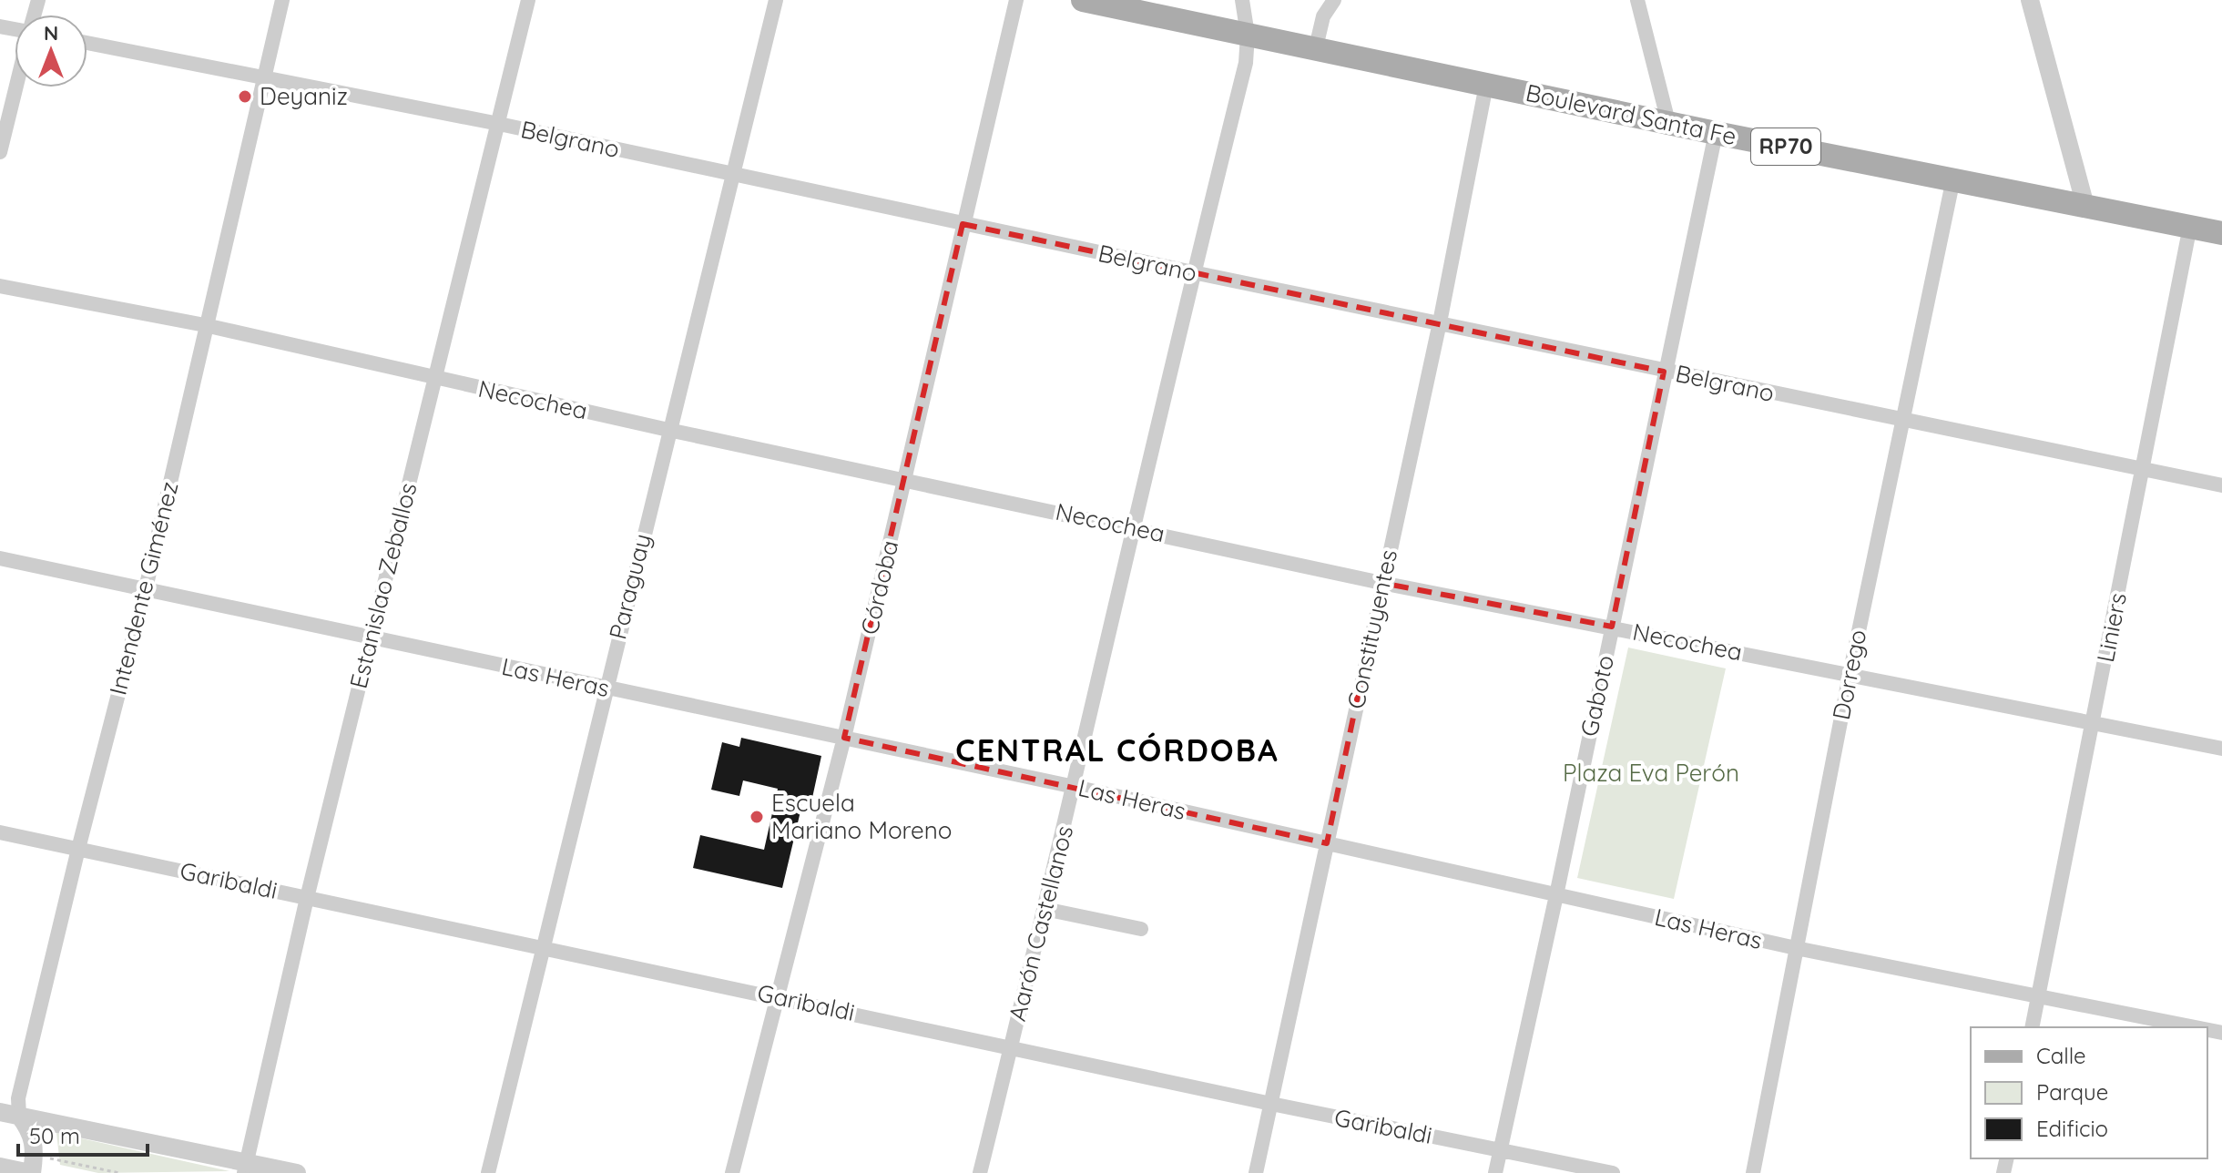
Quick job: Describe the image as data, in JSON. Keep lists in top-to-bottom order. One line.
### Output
{"streets":{"main road":["Boulevard Santa Fe","RP70"],"street":["Belgrano","Necochea","Estanislao Zeballos","Paraguay","Córdoba","Intendente Giménez","Liniers","Constituyentes","Dorrego","Las Heras","Gaboto","Garibaldi","Aarón Castellanos"]},"crossings":[["Boulevard Santa Fe","Liniers"],["Boulevard Santa Fe","Constituyentes"],["Boulevard Santa Fe","Dorrego"],["Boulevard Santa Fe","Gaboto"],["Boulevard Santa Fe","Aarón Castellanos"],["Belgrano","Estanislao Zeballos"],["Belgrano","Paraguay"],["Belgrano","Córdoba"],["Belgrano","Intendente Giménez"],["Belgrano","Liniers"],["Belgrano","Constituyentes"],["Belgrano","Dorrego"],["Belgrano","Gaboto"],["Belgrano","Aarón Castellanos"],["Necochea","Estanislao Zeballos"],["Necochea","Paraguay"],["Necochea","Córdoba"],["Necochea","Intendente Giménez"],["Necochea","Liniers"],["Necochea","Constituyentes"],["Necochea","Dorrego"],["Necochea","Gaboto"],["Necochea","Aarón Castellanos"],["Estanislao Zeballos","Las Heras"],["Estanislao Zeballos","Garibaldi"],["Paraguay","Las Heras"],["Paraguay","Garibaldi"],["Córdoba","Las Heras"],["Córdoba","Garibaldi"],["Intendente Giménez","Las Heras"],["Intendente Giménez","Garibaldi"],["Liniers","Las Heras"],["Constituyentes","Las Heras"],["Constituyentes","Garibaldi"],["Dorrego","Las Heras"],["Las Heras","Gaboto"],["Las Heras","Aarón Castellanos"],["Gaboto","Garibaldi"],["Garibaldi","Aarón Castellanos"]],"districts":["CENTRAL CÓRDOBA"],"parks":["Plaza Eva Perón"],"places":["Deyaniz","Escuela Mariano Moreno"],"legend":["Calle","Parque","Edificio"],"scale_bar":"50 m","north":"top"}
